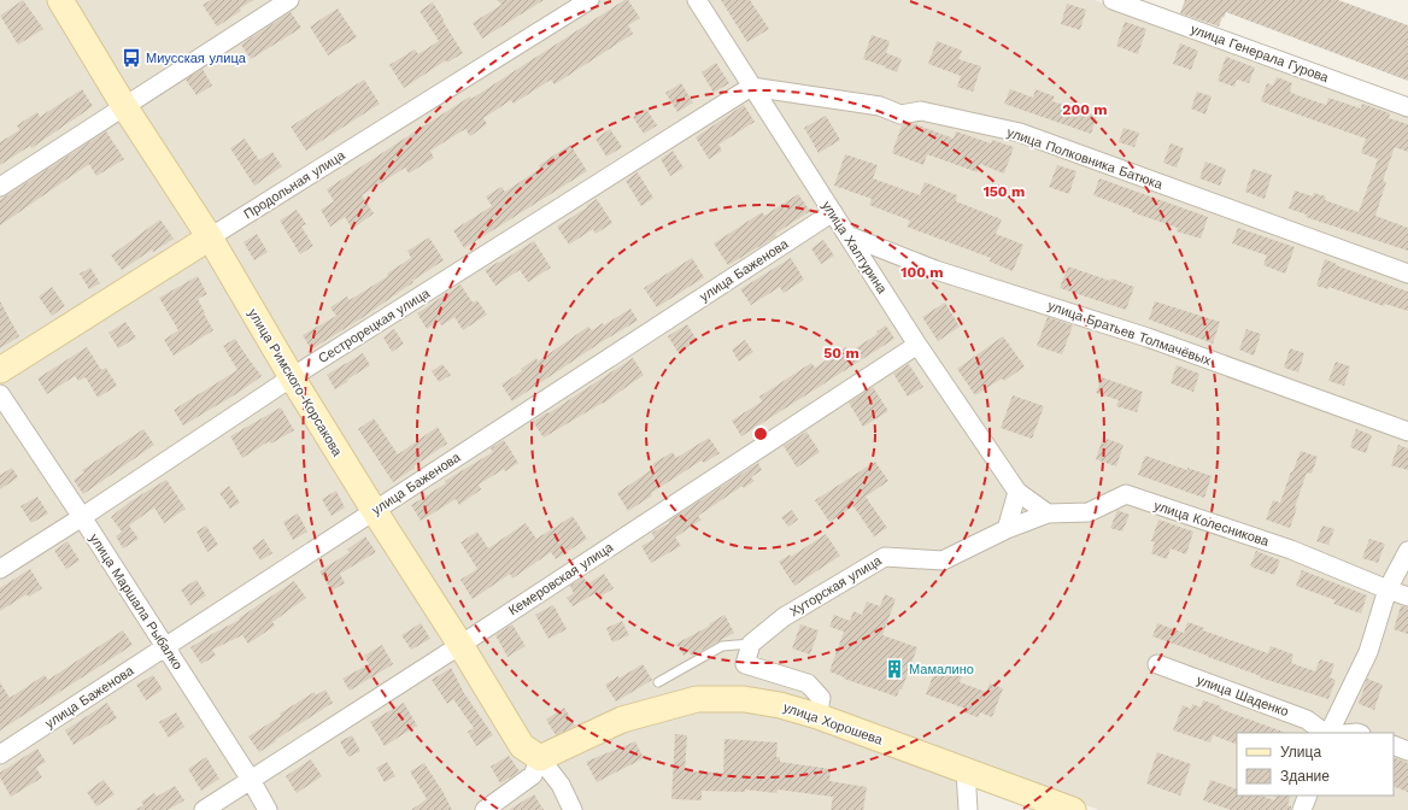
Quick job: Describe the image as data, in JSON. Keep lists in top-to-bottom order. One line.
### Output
{"streets":{"main road":["Продольная улица","улица Римского-Корсакова","улица Хорошева"],"street":["улица Генерала Гурова","улица Полковника Батюка","улица Халтурина","улица Баженова","Сестрорецкая улица","улица Братьев Толмачёвых","улица Колесникова","Кемеровская улица","Хуторская улица","улица Маршала Рыбалко","улица Шаденко"]},"crossings":[["улица Полковника Батюка","улица Халтурина"],["улица Полковника Батюка","Сестрорецкая улица"],["Продольная улица","улица Римского-Корсакова"],["улица Халтурина","улица Баженова"],["улица Халтурина","Сестрорецкая улица"],["улица Халтурина","улица Братьев Толмачёвых"],["улица Халтурина","Кемеровская улица"],["улица Баженова","улица Римского-Корсакова"],["улица Баженова","улица Маршала Рыбалко"],["Сестрорецкая улица","улица Римского-Корсакова"],["Сестрорецкая улица","улица Маршала Рыбалко"],["улица Римского-Корсакова","Кемеровская улица"],["улица Римского-Корсакова","улица Хорошева"],["улица Колесникова","Хуторская улица"],["Кемеровская улица","улица Маршала Рыбалко"]],"places":{"bus stop":["Миусская улица"],"building":["Мамалино"]},"legend":["Улица","Здание"],"rings":["200 m","150 m","100 m","50 m"]}
